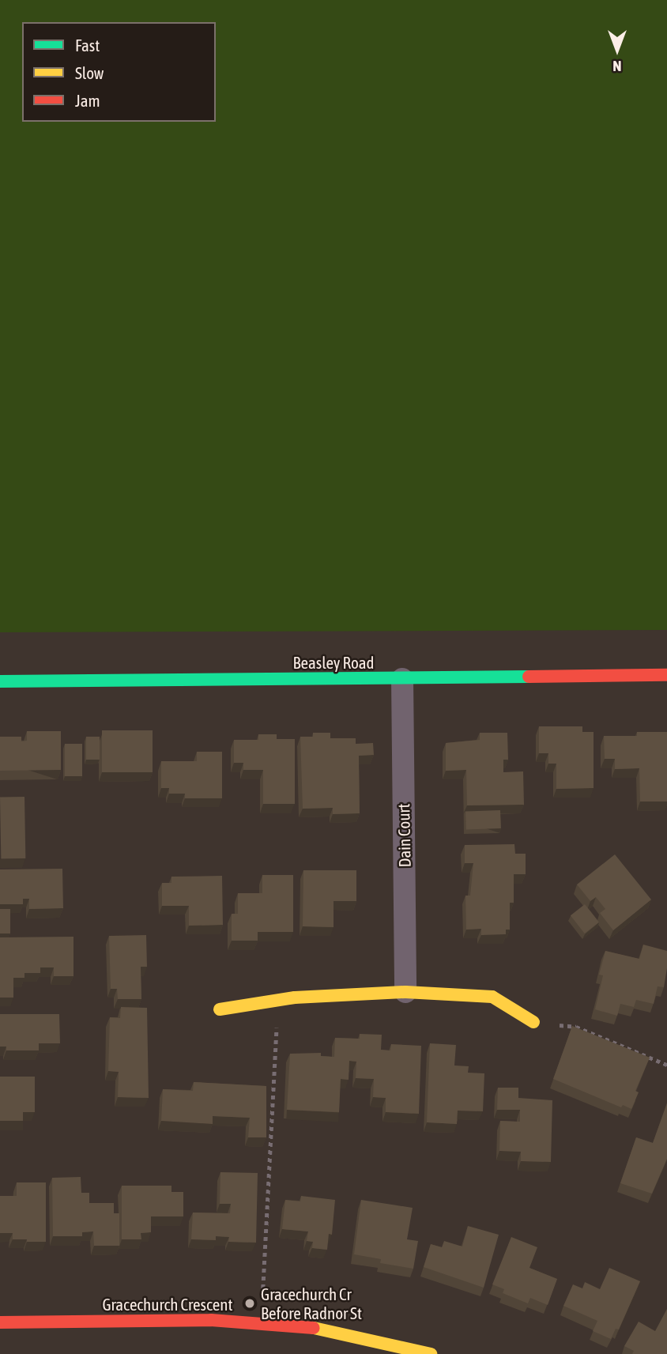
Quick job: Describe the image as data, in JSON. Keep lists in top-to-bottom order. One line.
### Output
{"streets":{"street":["Beasley Road","Dain Court","Gracechurch Crescent"]},"crossings":[["Beasley Road","Dain Court"]],"places":["Gracechurch Cr Before Radnor St"],"legend":["Fast","Slow","Jam"],"north":"bottom"}
